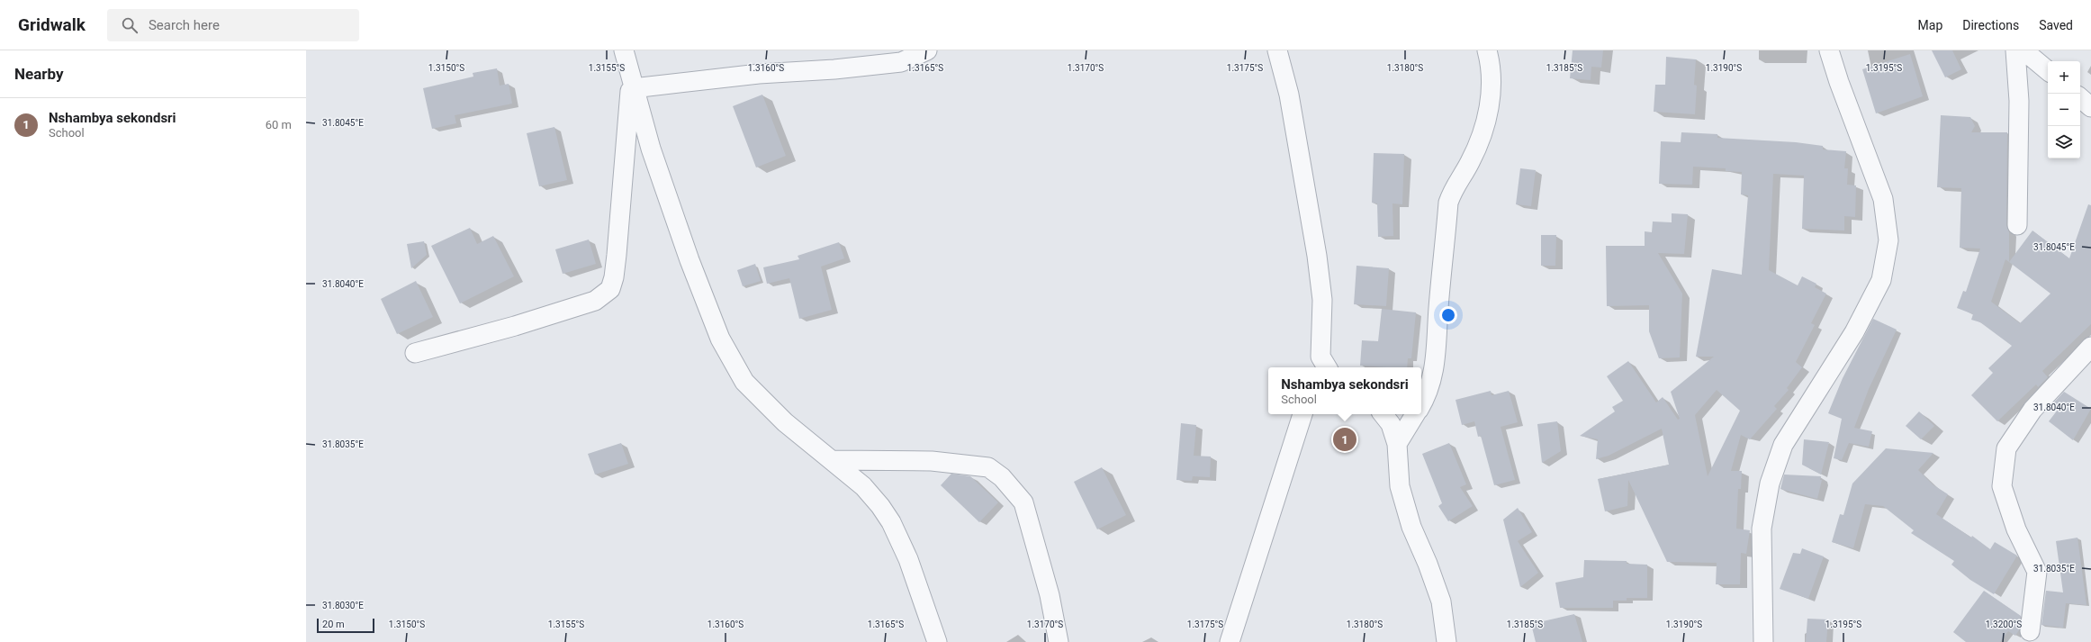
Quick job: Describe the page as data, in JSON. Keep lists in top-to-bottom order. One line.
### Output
{"scale_bar":"20 m","page":{"header":"Gridwalk","search":"Search here","nav":["Map","Directions","Saved"],"heading":"Nearby","map_buttons":["+","−"],"list":[{"mark":"1","name":"Nshambya sekondsri","note":"School","value":"60 m"}],"popup":["Nshambya sekondsri","School"],"pins":"1","scale":"20 m"},"coordinates":["1.3150°S","1.3155°S","1.3160°S","1.3165°S","1.3170°S","1.3175°S","1.3180°S","1.3185°S","1.3190°S","1.3195°S","31.8045°E","31.8040°E","31.8035°E","31.8030°E","1.3200°S"]}
